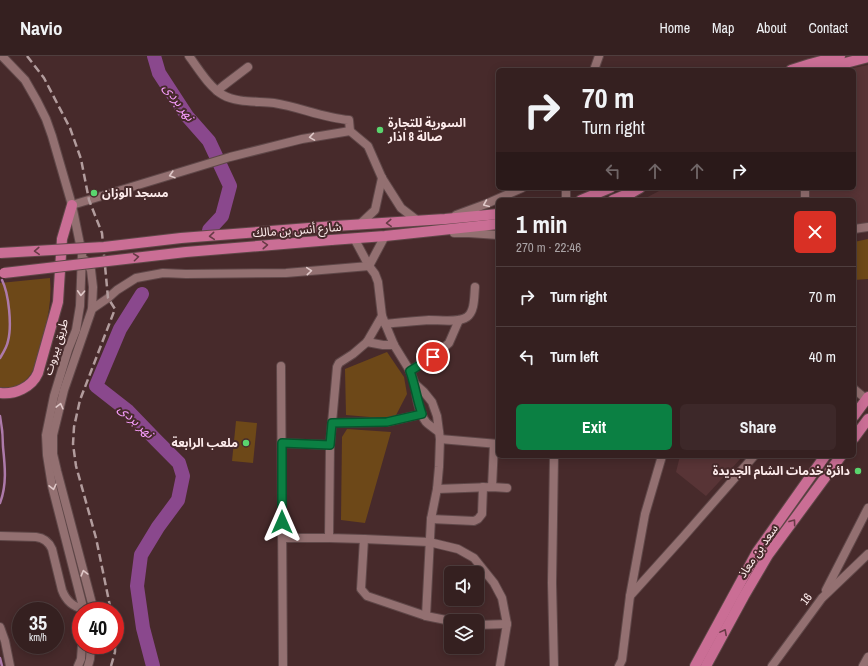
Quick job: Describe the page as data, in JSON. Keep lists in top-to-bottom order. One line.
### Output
{"streets":{"main road":["شارع أنس بن مالك","سعد بن معاذ"],"street":["طريق بيروت","16"]},"water":["نهر بردى"],"places":["السورية للتجارة صالة 8 اذار","مسجد الوزان","ملعب الرابعة","دائرة خدمات الشام الجديدة"],"page":{"header":"Navio","nav":["Home","Map","About","Contact"],"turn":["70 m","Turn right"],"heading":["1 min","270 m · 22:46"],"list":[{"name":"Turn right","value":"70 m"},{"name":"Turn left","value":"40 m"}],"buttons":["Exit","Share"],"speed":"35 km/h","limit":"40"}}
